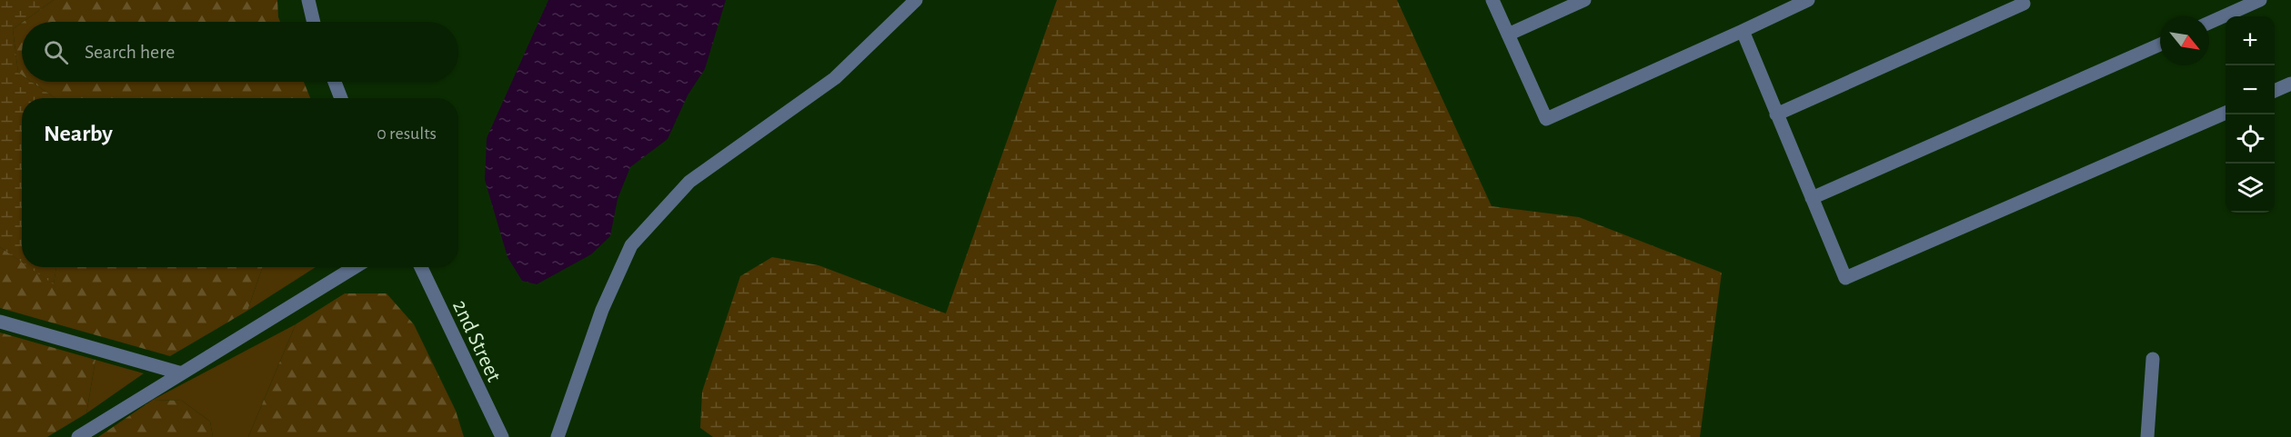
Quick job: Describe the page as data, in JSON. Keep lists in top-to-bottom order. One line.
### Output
{"streets":{"street":["2nd Street"]},"north":"bottom right","page":{"map_buttons":["+","−"],"search":"Search here","heading":["Nearby","0 results"]}}
